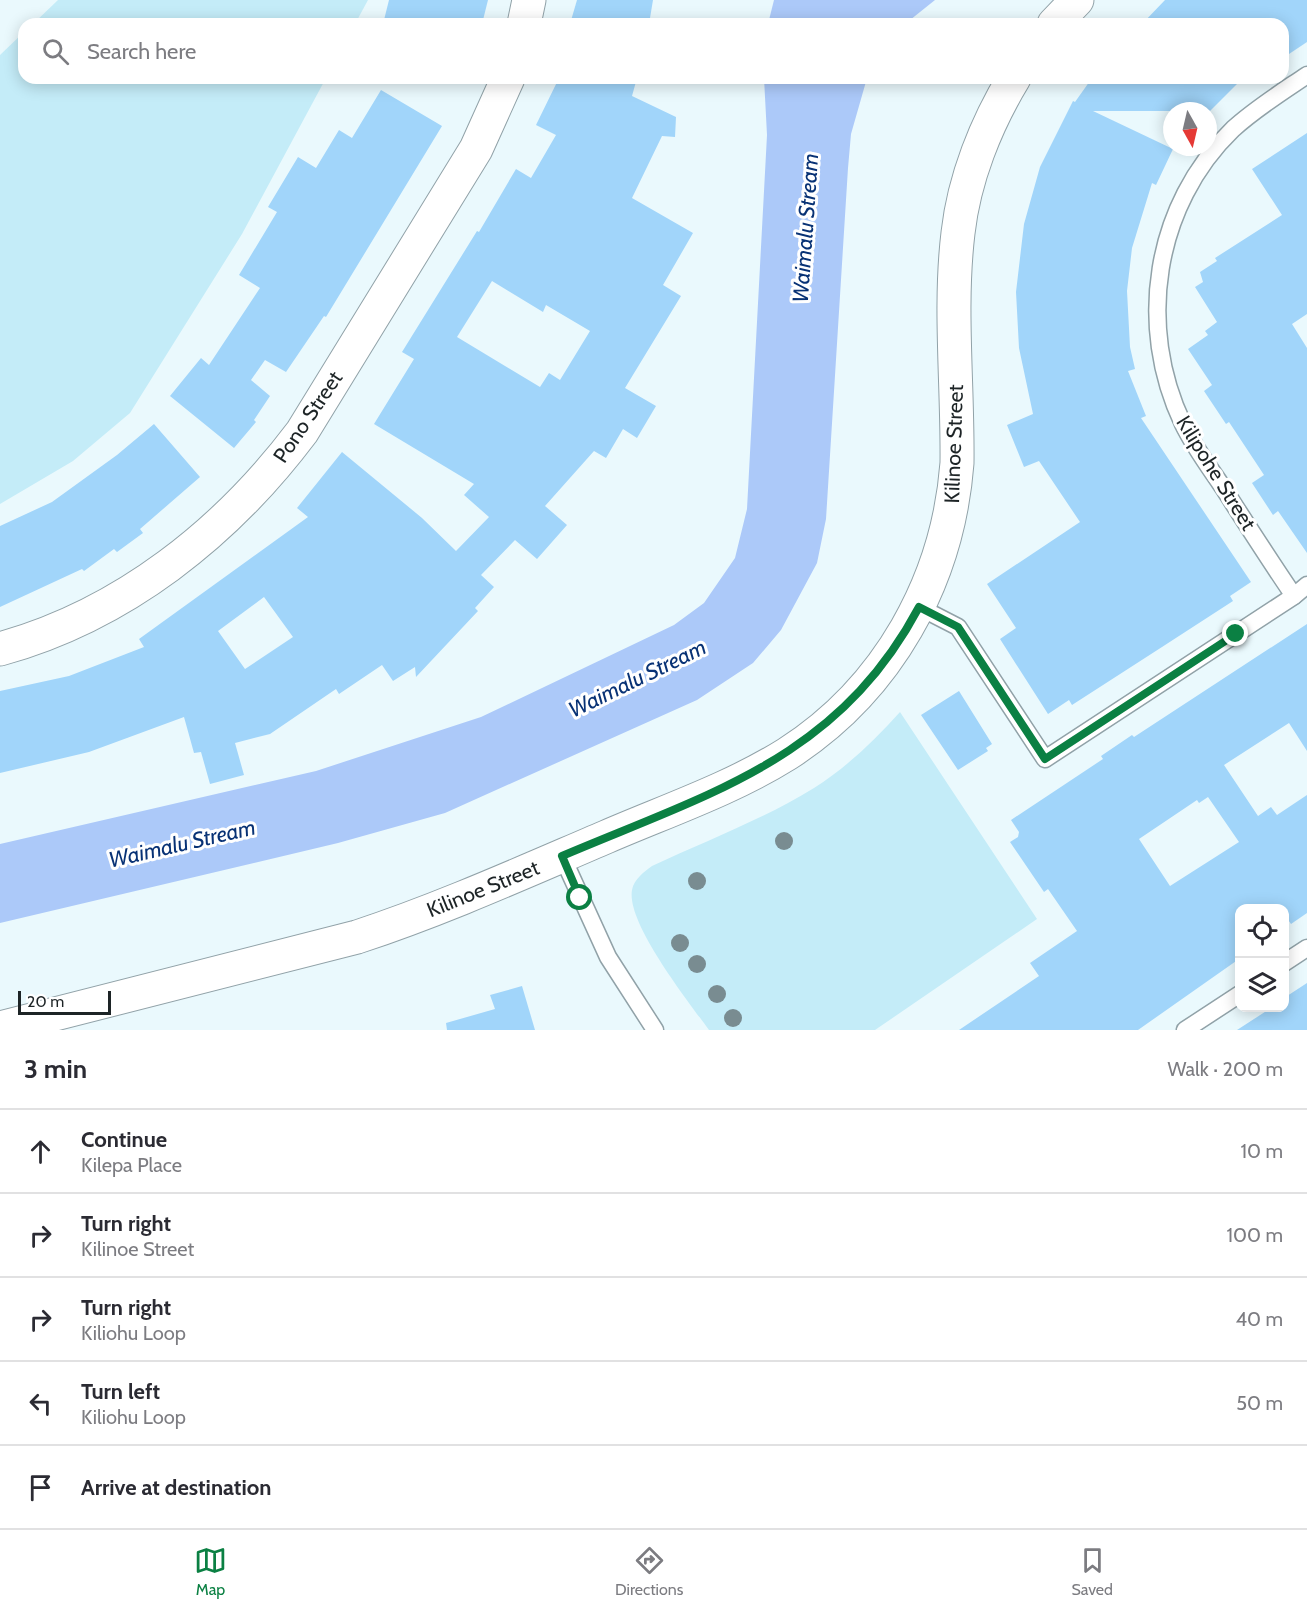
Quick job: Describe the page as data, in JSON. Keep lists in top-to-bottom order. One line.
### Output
{"streets":{"street":["Pono Street","Kilinoe Street"],"lane":["Kilipohe Street"]},"water":["Waimalu Stream"],"scale_bar":"20 m","north":"bottom","page":{"search":"Search here","scale":"20 m","heading":["3 min","Walk · 200 m"],"list":[["Continue","Kilepa Place","10 m"],["Turn right","Kilinoe Street","100 m"],["Turn right","Kiliohu Loop","40 m"],["Turn left","Kiliohu Loop","50 m"],"Arrive at destination"],"nav":["Map","Directions","Saved"]}}
